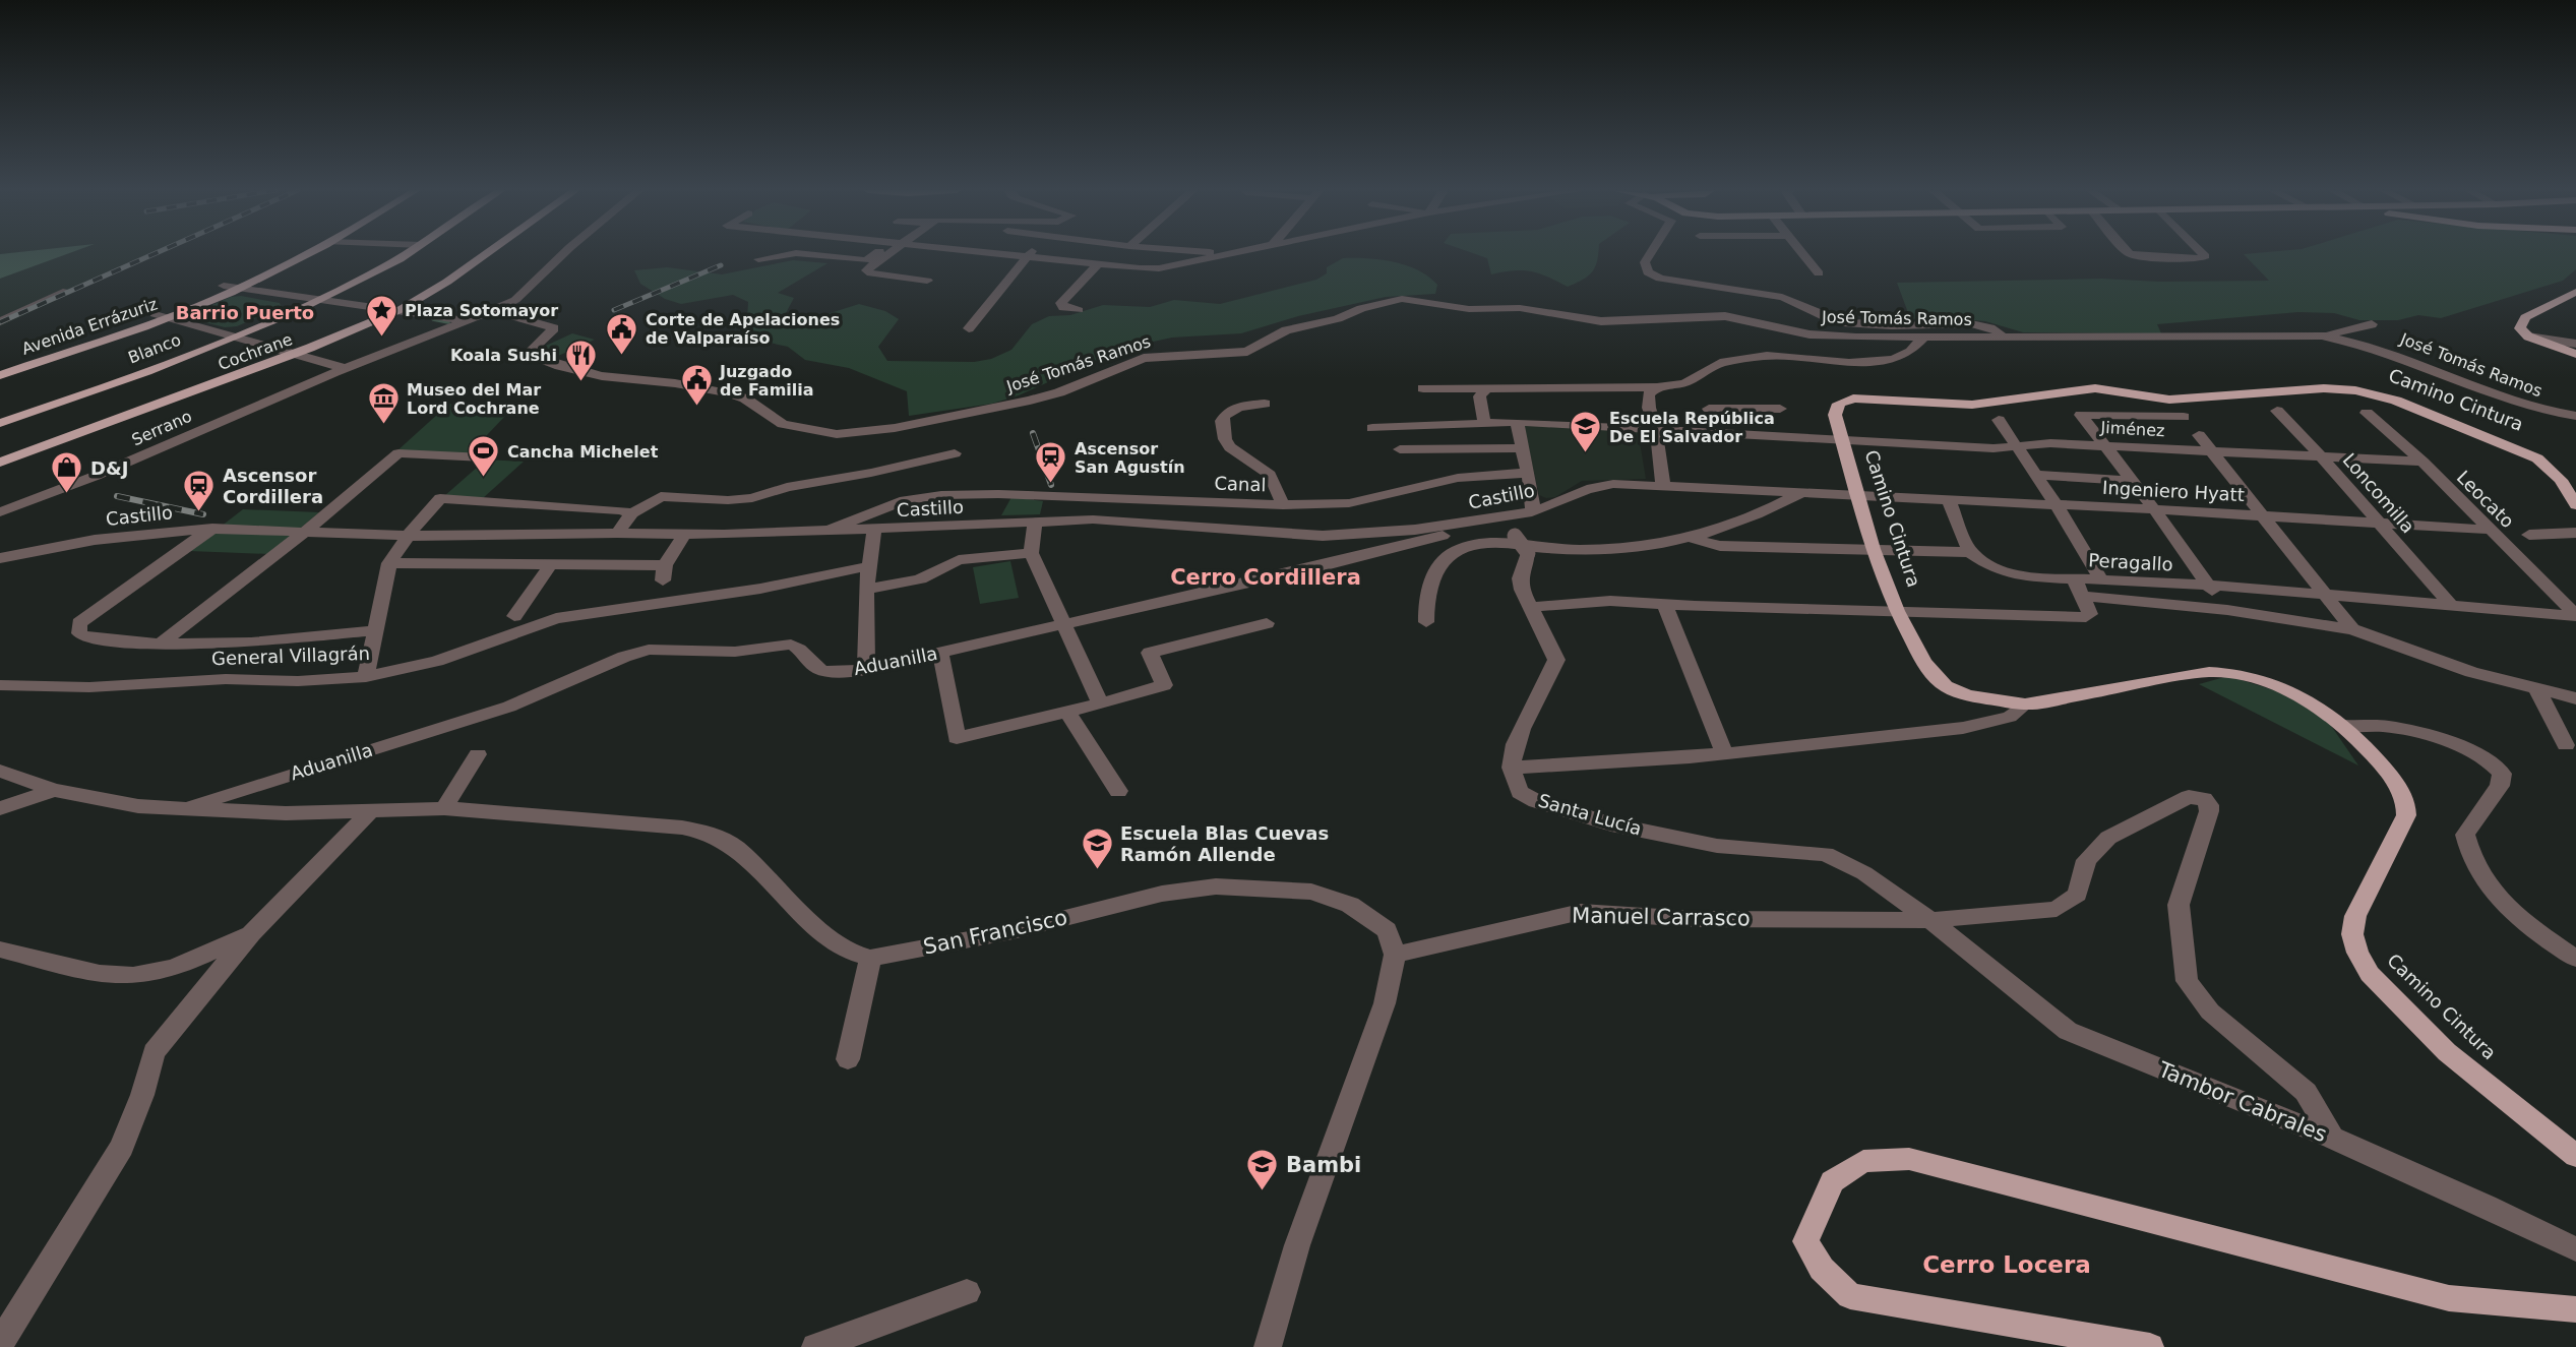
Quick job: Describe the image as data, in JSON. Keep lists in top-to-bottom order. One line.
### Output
{"streets":{"main road":["Avenida Errázuriz","Blanco","Cochrane","Camino Cintura"],"street":["José Tomás Ramos","Serrano","Jiménez","Canal","Ingeniero Hyatt","Loncomilla","Castillo","Leocato","Peragallo","General Villagrán","Aduanilla","Santa Lucía","Manuel Carrasco","San Francisco","Tambor Cabrales"]},"crossings":[["José Tomás Ramos","Serrano"],["Camino Cintura","Jiménez"],["Camino Cintura","Ingeniero Hyatt"],["Camino Cintura","Castillo"],["Camino Cintura","Peragallo"],["Jiménez","Loncomilla"],["Jiménez","Leocato"],["Canal","Castillo"],["Ingeniero Hyatt","Loncomilla"],["Ingeniero Hyatt","Castillo"],["Ingeniero Hyatt","Leocato"],["Loncomilla","Peragallo"],["Castillo","Aduanilla"],["Leocato","Peragallo"],["Santa Lucía","Manuel Carrasco"],["Santa Lucía","Tambor Cabrales"],["Manuel Carrasco","San Francisco"],["Manuel Carrasco","Tambor Cabrales"]],"districts":["Barrio Puerto","Cerro Cordillera","Cerro Locera"],"places":{"place":["Plaza Sotomayor"],"public building":["Corte de Apelaciones de Valparaíso","Juzgado de Familia"],"restaurant":["Koala Sushi"],"museum":["Museo del Mar Lord Cochrane"],"school or university":["Escuela República De El Salvador","Escuela Blas Cuevas Ramón Allende","Bambi"],"sports":["Cancha Michelet"],"station":["Ascensor San Agustín","Ascensor Cordillera"],"shop":["D&J"]}}
